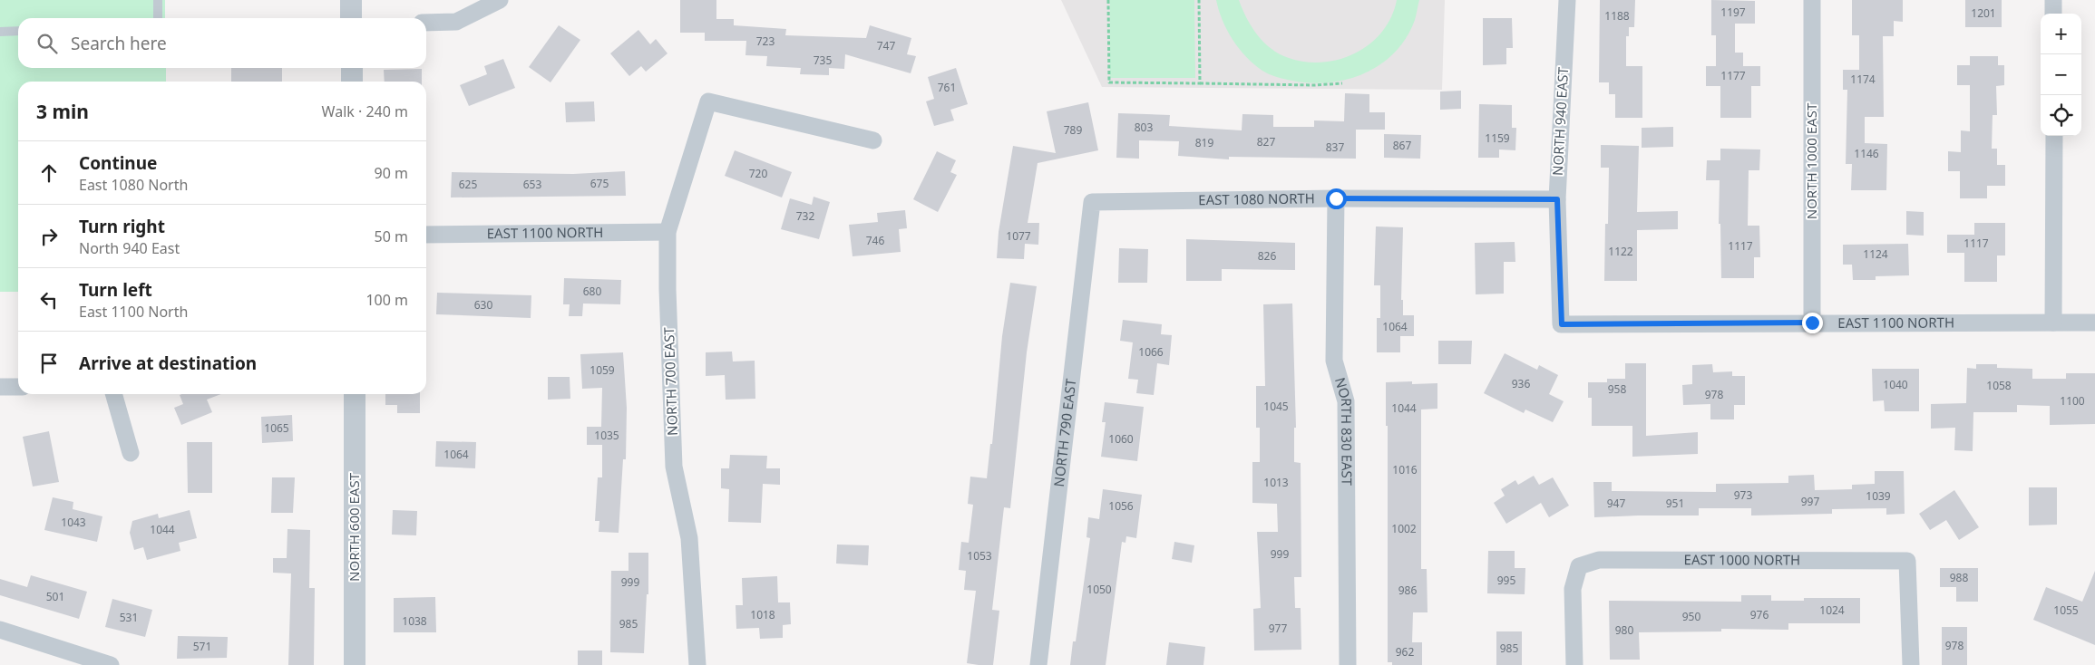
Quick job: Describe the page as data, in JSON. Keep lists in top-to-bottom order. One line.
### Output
{"streets":{"street":["NORTH 940 EAST","NORTH 1000 EAST","EAST 1080 NORTH","EAST 1100 NORTH","NORTH 700 EAST","NORTH 830 EAST","NORTH 790 EAST","NORTH 600 EAST","EAST 1000 NORTH"]},"crossings":[["NORTH 940 EAST","EAST 1080 NORTH"],["NORTH 940 EAST","EAST 1100 NORTH"],["NORTH 1000 EAST","EAST 1100 NORTH"],["EAST 1080 NORTH","NORTH 830 EAST"],["EAST 1080 NORTH","NORTH 790 EAST"],["EAST 1100 NORTH","NORTH 700 EAST"]],"house_numbers":["1197","1201","1188","723","747","735","1177","1174","761","803","789","1159","827","819","867","837","1146","720","675","625","653","732","1077","746","1117","1117","1122","1124","826","680","630","1064","1066","1059","936","1040","1058","958","978","1100","1045","1044","1065","1035","1060","1064","1016","1013","973","1039","997","947","951","1056","1043","1002","1044","999","1053","988","995","999","1050","986","501","1024","1055","1018","976","950","531","1038","985","977","980","978","571","985","962"],"page":{"map_buttons":["+","−"],"search":"Search here","heading":["3 min","Walk · 240 m"],"list":[["Continue","East 1080 North","90 m"],["Turn right","North 940 East","50 m"],["Turn left","East 1100 North","100 m"],"Arrive at destination"]}}
